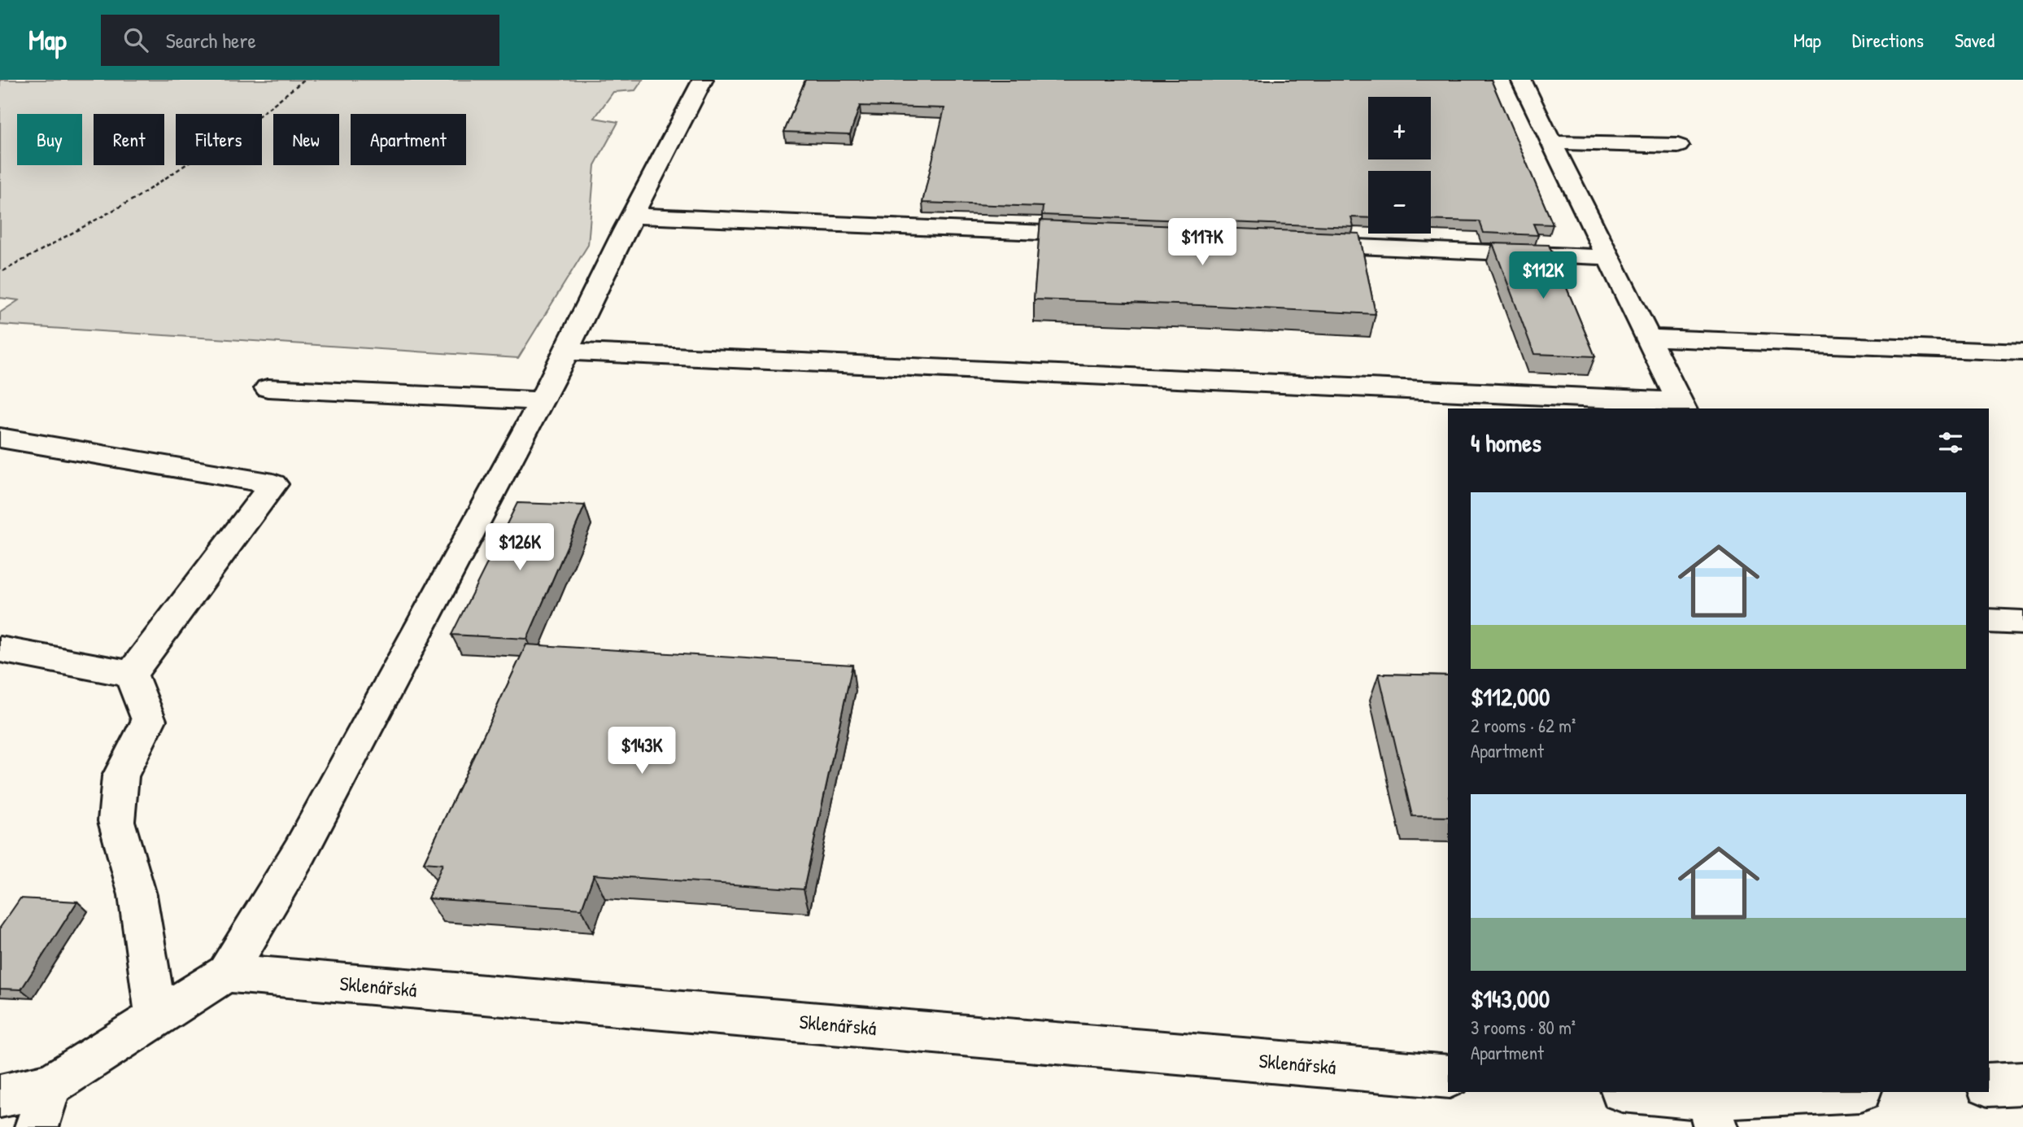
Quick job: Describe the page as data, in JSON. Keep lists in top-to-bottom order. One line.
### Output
{"streets":{"lane":["Sklenářská"]},"page":{"header":"Map","search":"Search here","nav":["Map","Directions","Saved"],"map_buttons":["+","−"],"chip":["Buy","Rent","Filters","New","Apartment"],"price":["$117K","$112K","$126K","$143K"],"heading":"4 homes","list":[{"name":"$112,000","note":"2 rooms · 62 m² · Apartment"},{"name":"$143,000","note":"3 rooms · 80 m² · Apartment"}]}}
